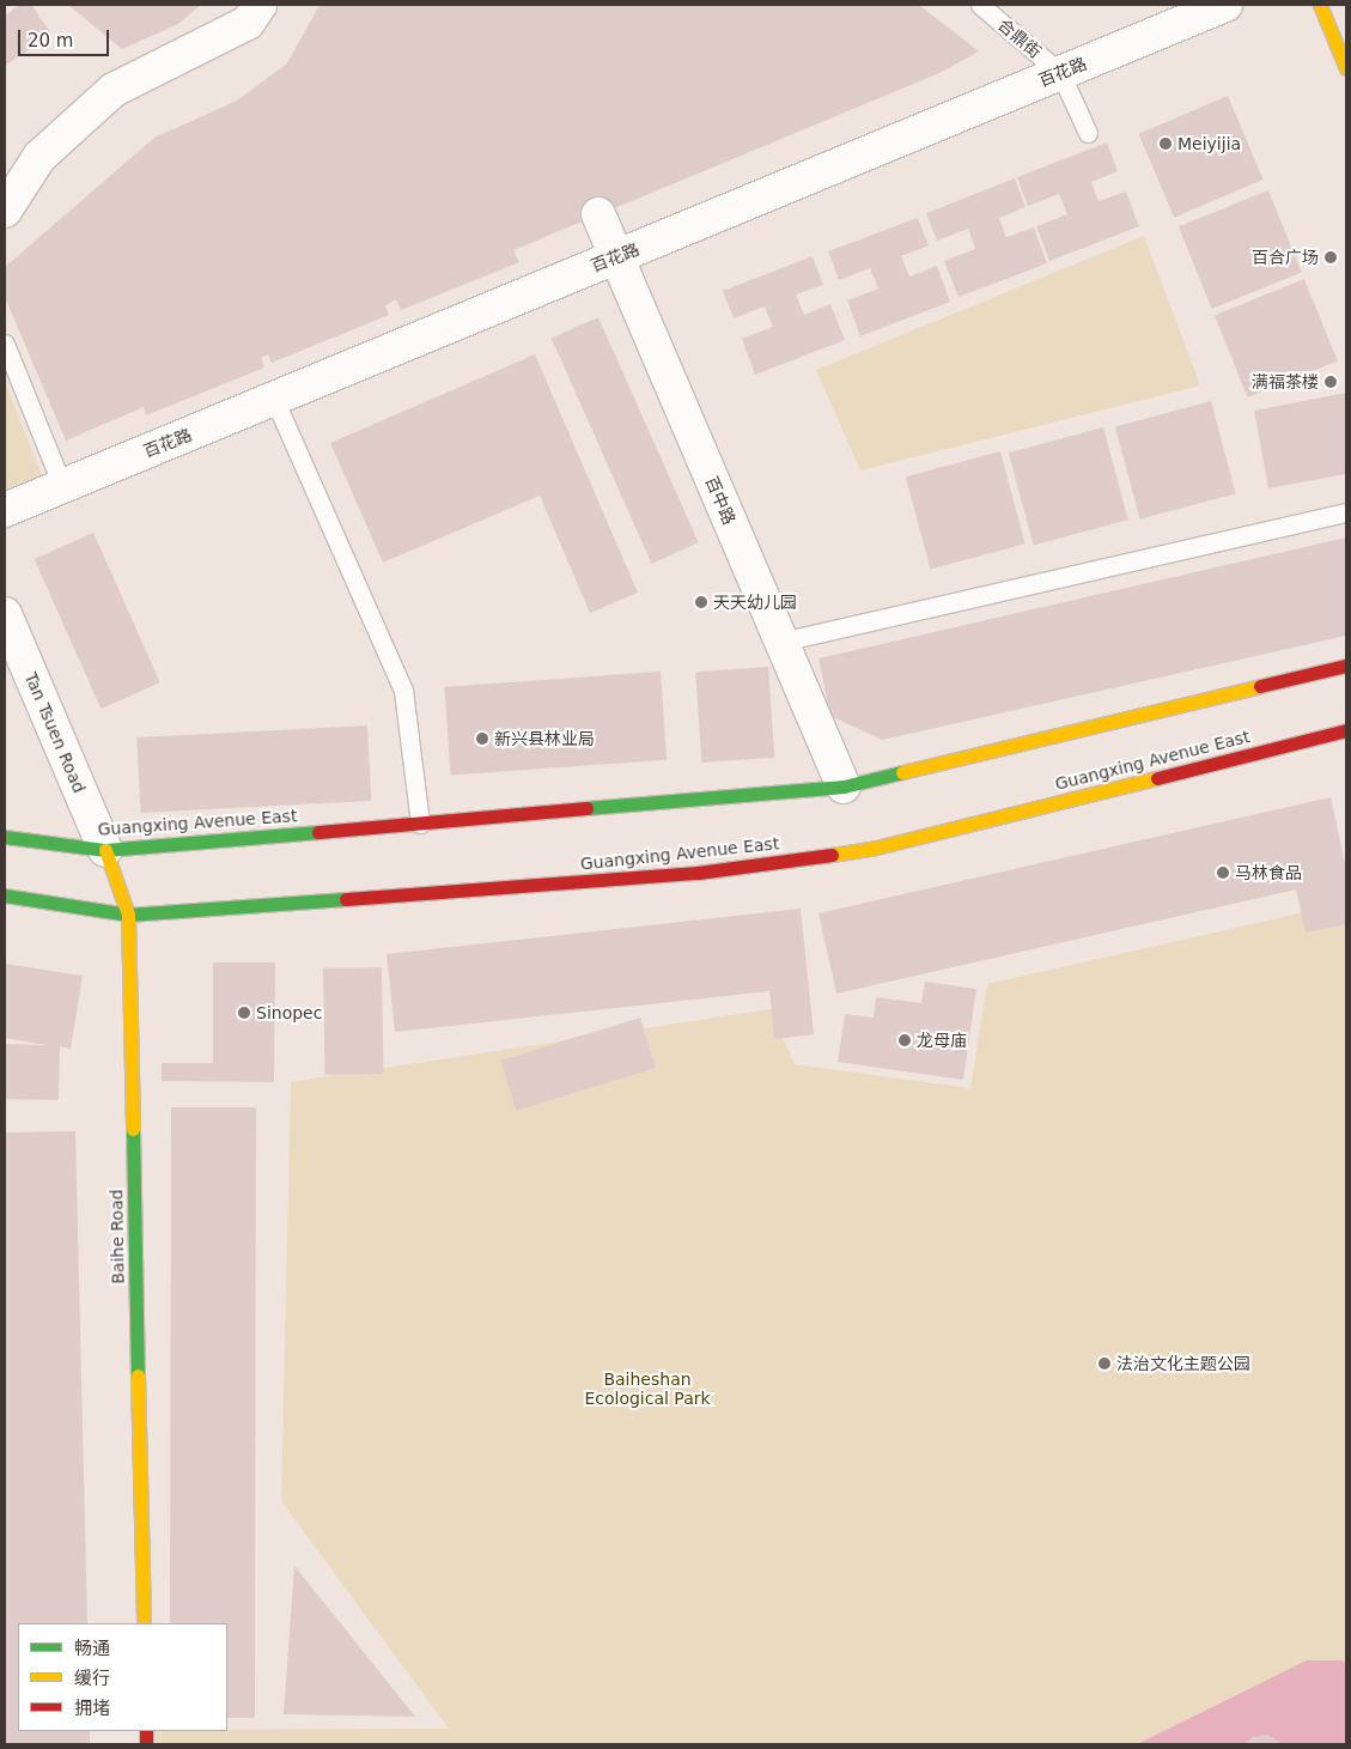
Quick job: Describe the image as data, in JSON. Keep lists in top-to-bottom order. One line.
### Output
{"streets":{"main road":["Guangxing Avenue East","Baihe Road"],"street":["百花路","百中路","Tan Tsuen Road"],"lane":["合鼎街"]},"crossings":[["合鼎街","百花路"],["百花路","百中路"],["百中路","Guangxing Avenue East"],["Tan Tsuen Road","Guangxing Avenue East"],["Tan Tsuen Road","Baihe Road"],["Guangxing Avenue East","Baihe Road"]],"parks":["Baiheshan Ecological Park"],"places":["Meiyijia","百合广场","满福茶楼","天天幼儿园","新兴县林业局","马林食品","Sinopec","龙母庙","法治文化主题公园"],"legend":["畅通","缓行","拥堵"],"scale_bar":"20 m"}
